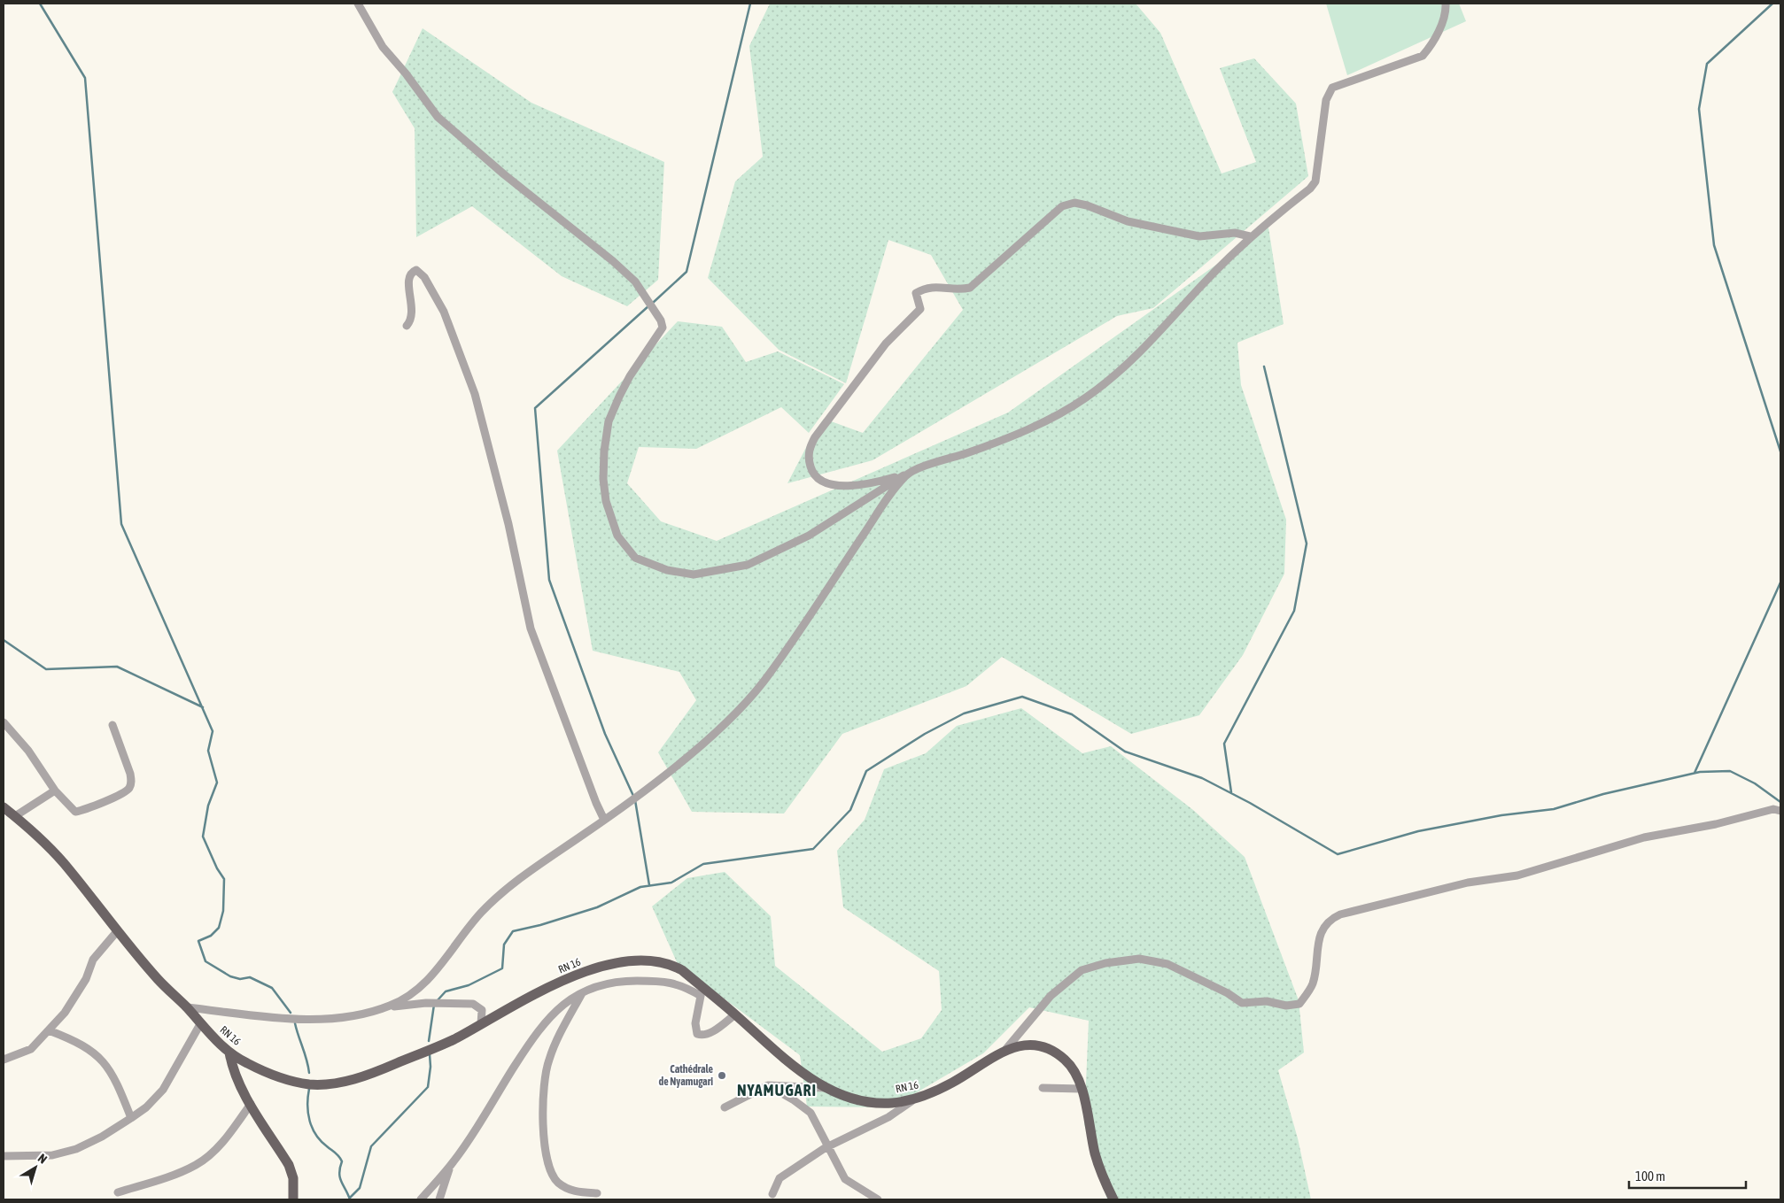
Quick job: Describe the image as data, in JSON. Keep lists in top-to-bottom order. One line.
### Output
{"streets":{"main road":["RN 16"]},"districts":["NYAMUGARI"],"places":["Cathédrale de Nyamugari"],"scale_bar":"100 m","north":"top right"}
